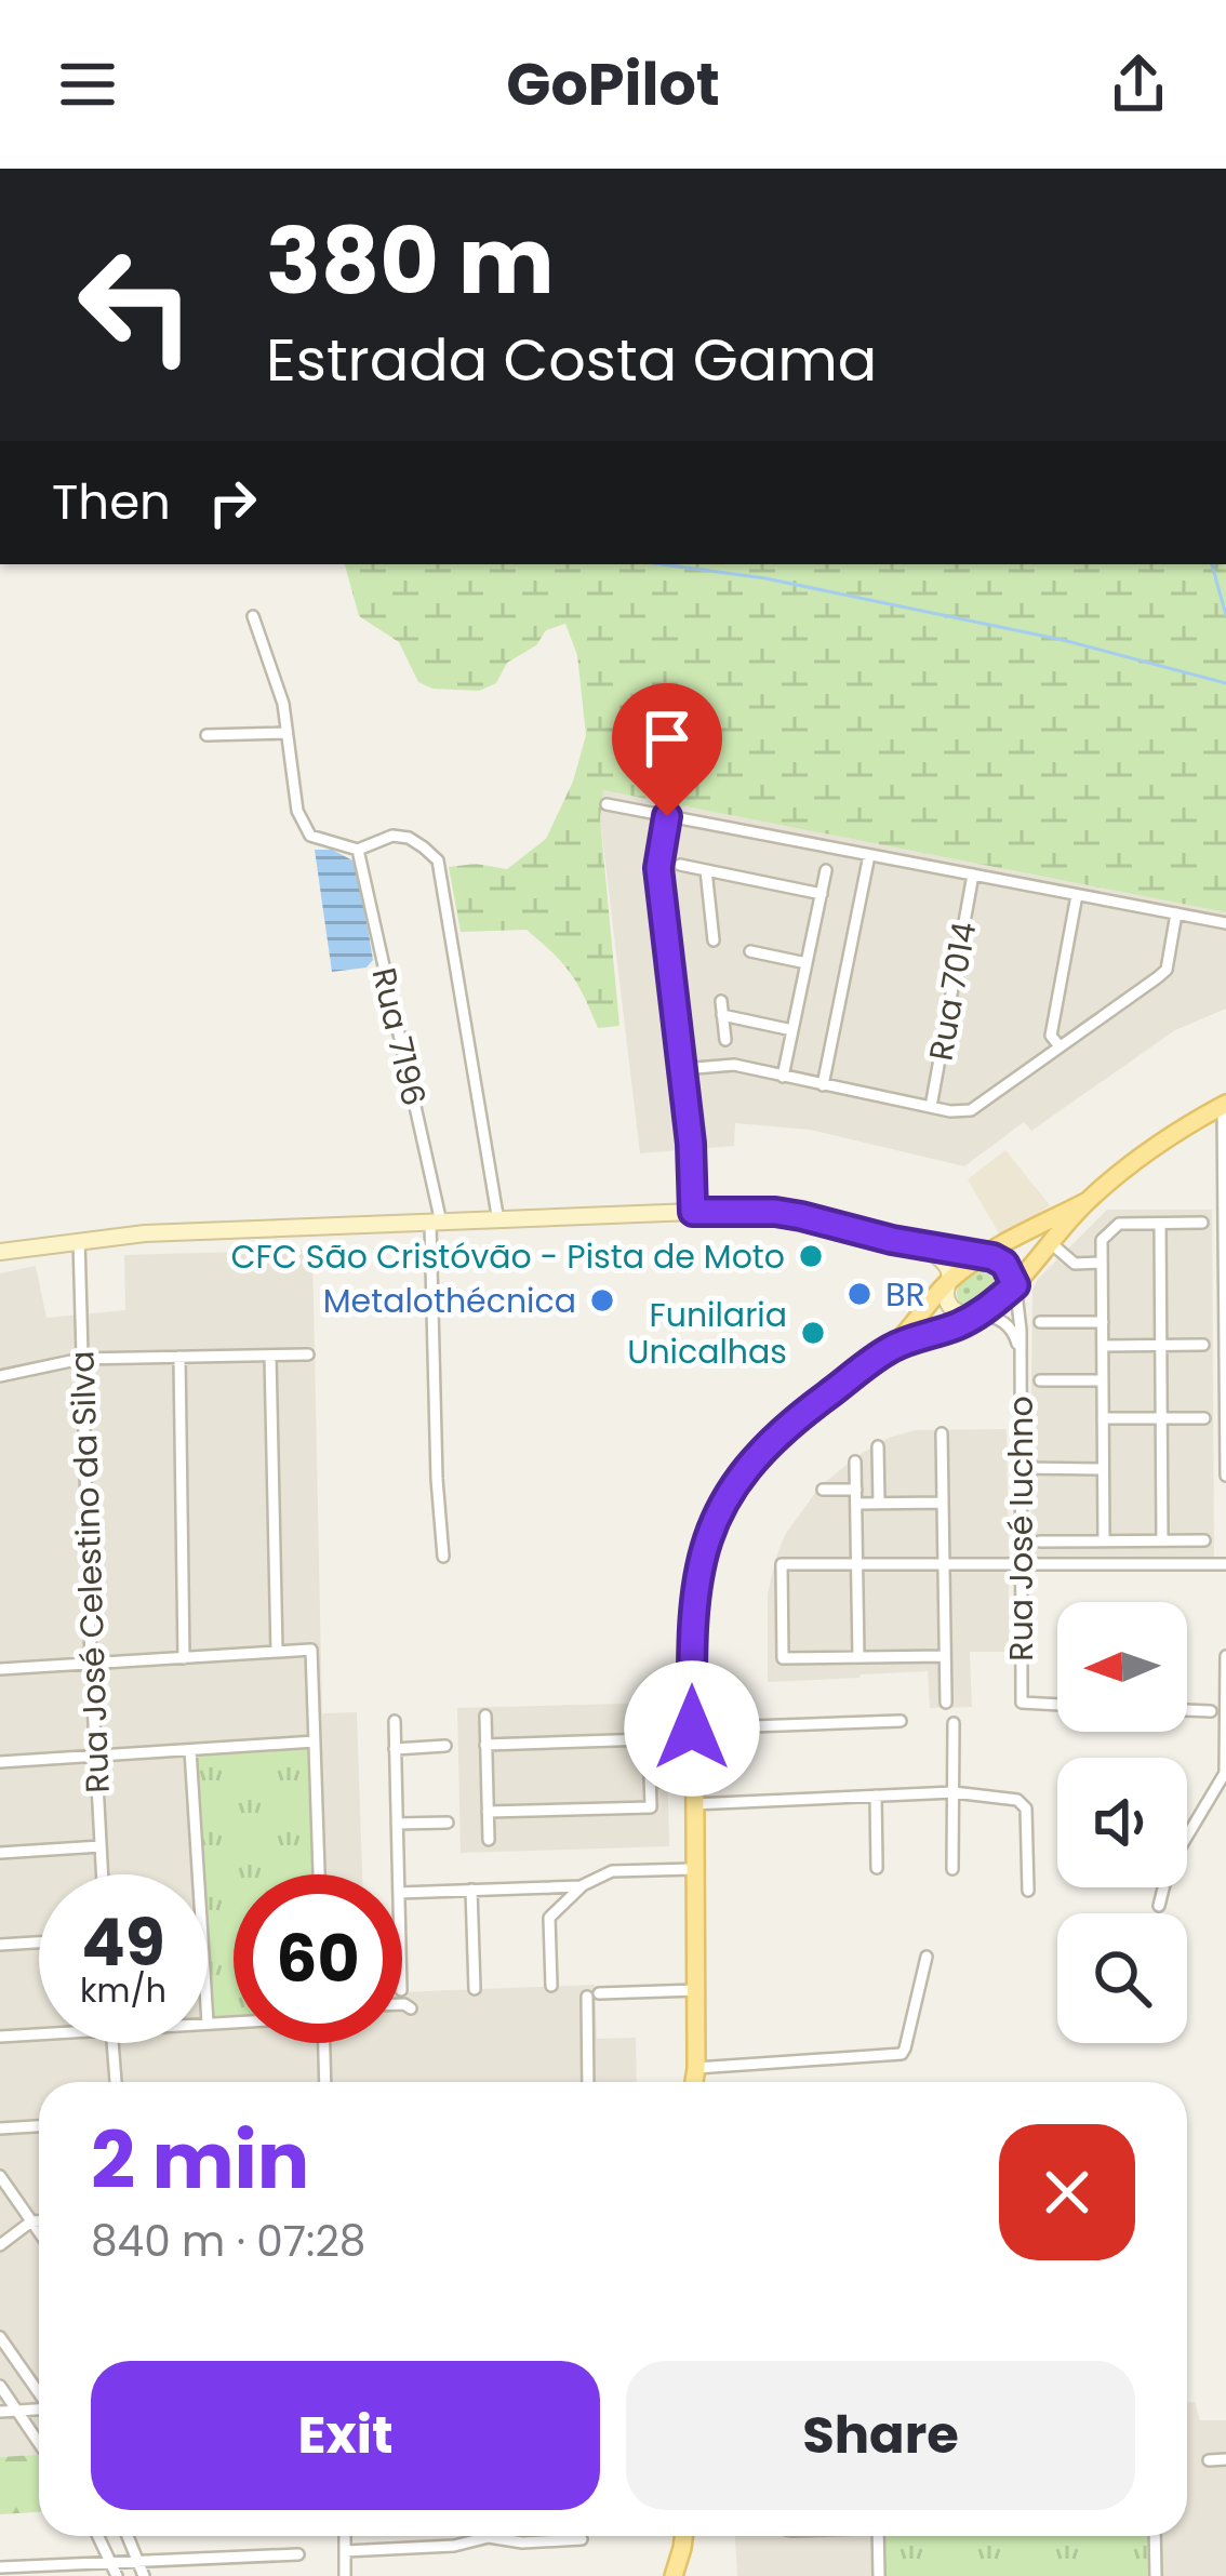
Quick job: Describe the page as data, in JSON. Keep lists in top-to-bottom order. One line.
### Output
{"streets":{"street":["Rua 7014","Rua 7196","Rua José Iuchno","Rua José Celestino da Silva"]},"places":["CFC São Cristóvão - Pista de Moto","BR","Metalothécnica","Funilaria Unicalhas"],"north":"left","page":{"header":"GoPilot","turn":["380 m","Estrada Costa Gama"],"then":"Then","speed":"49 km/h","limit":"60","heading":["2 min","840 m · 07:28"],"buttons":["Exit","Share"]}}
